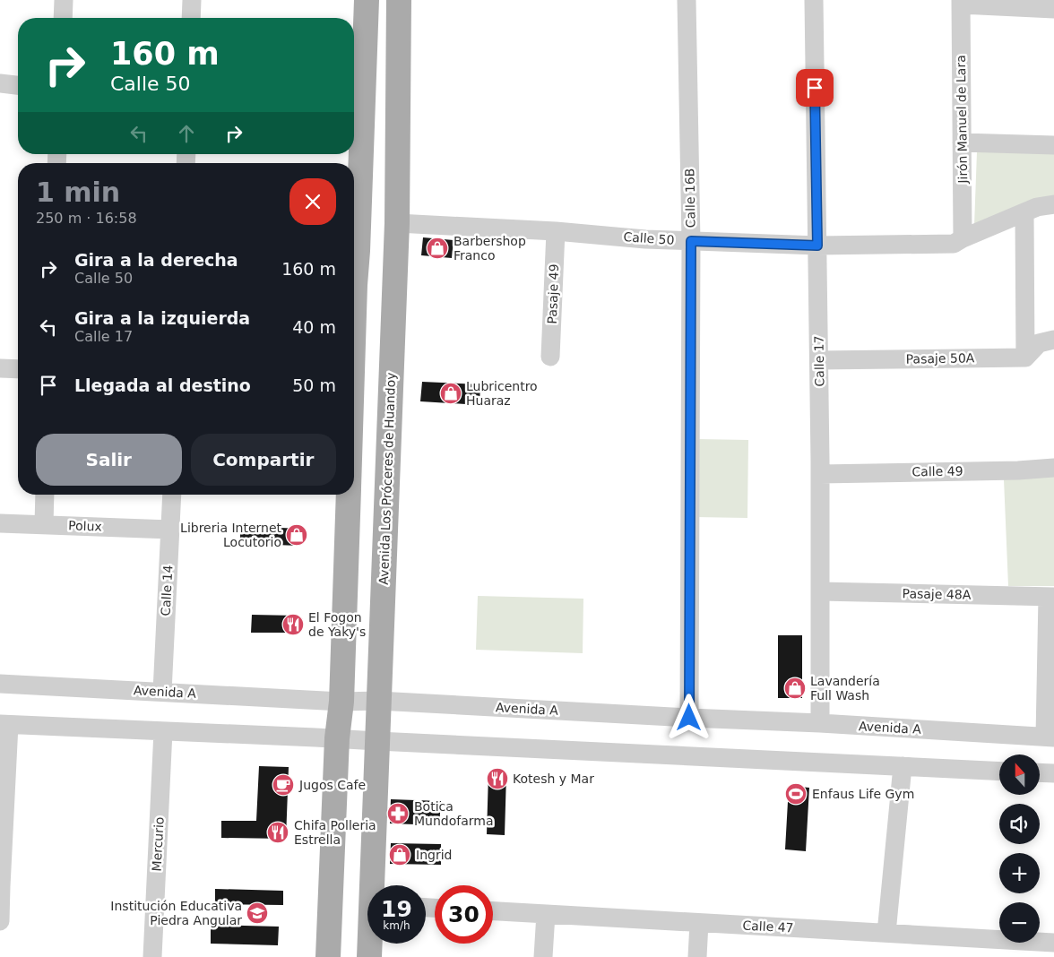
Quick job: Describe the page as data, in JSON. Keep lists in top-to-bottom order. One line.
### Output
{"streets":{"main road":["Avenida Los Próceres de Huandoy"],"street":["Jirón Manuel de Lara","Calle 16B","Calle 50","Pasaje 49","Pasaje 50A","Calle 17","Calle 49","Polux","Calle 14","Pasaje 48A","Avenida A","Mercurio","Calle 47"]},"crossings":[["Jirón Manuel de Lara","Calle 50"],["Calle 16B","Calle 50"],["Calle 16B","Avenida A"],["Calle 50","Pasaje 49"],["Calle 50","Calle 17"],["Calle 50","Avenida Los Próceres de Huandoy"],["Pasaje 50A","Calle 17"],["Calle 17","Calle 49"],["Calle 17","Pasaje 48A"],["Calle 17","Avenida A"],["Avenida Los Próceres de Huandoy","Avenida A"],["Polux","Calle 14"],["Calle 14","Avenida A"]],"places":{"shop":["Barbershop Franco","Lubricentro Huaraz","Libreria Internet Locutorio","Lavandería Full Wash","Ingrid"],"restaurant":["El Fogon de Yaky's","Kotesh y Mar","Chifa Polleria Estrella"],"cafe":["Jugos Cafe"],"sports":["Enfaus Life Gym"],"pharmacy":["Botica Mundofarma"],"school or university":["Institución Educativa Piedra Angular"]},"north":"top","page":{"turn":["160 m","Calle 50"],"heading":["1 min","250 m · 16:58"],"list":[{"name":"Gira a la derecha","note":"Calle 50","value":"160 m"},{"name":"Gira a la izquierda","note":"Calle 17","value":"40 m"},{"name":"Llegada al destino","value":"50 m"}],"buttons":["Salir","Compartir"],"map_buttons":["+","−"],"speed":"19 km/h","limit":"30"}}
